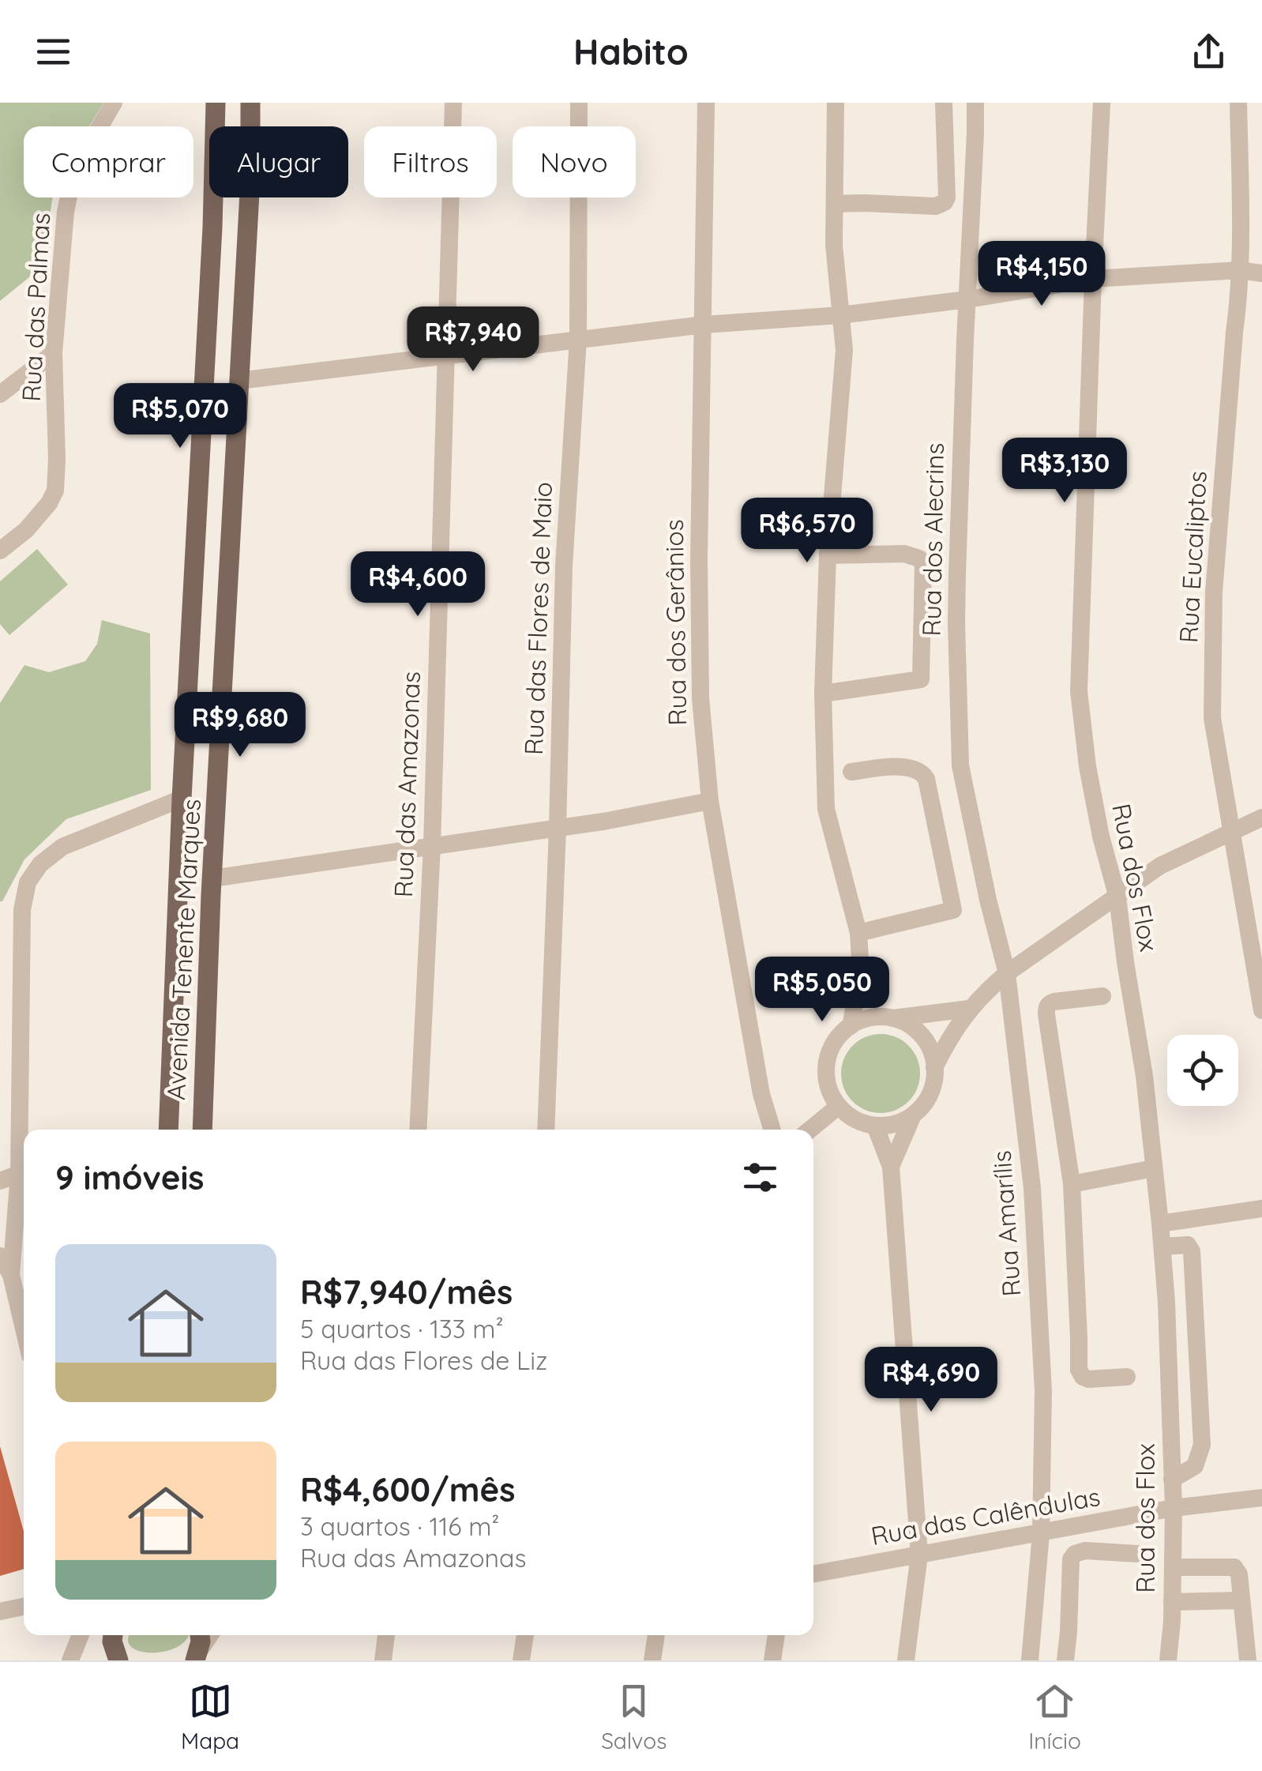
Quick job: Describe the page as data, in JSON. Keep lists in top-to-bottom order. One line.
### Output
{"streets":{"main road":["Avenida Tenente Marques"],"street":["Rua das Palmas","Rua dos Alecrins","Rua Eucaliptos","Rua das Flores de Maio","Rua dos Gerânios","Rua das Amazonas","Rua dos Flox","Rua Amarílis","Rua das Calêndulas"]},"crossings":[["Rua dos Alecrins","Rua Amarílis"],["Rua dos Flox","Rua das Calêndulas"],["Rua Amarílis","Rua das Calêndulas"]],"page":{"header":"Habito","chip":["Comprar","Alugar","Filtros","Novo"],"price":["R$4,150","R$7,940","R$5,070","R$3,130","R$6,570","R$4,600","R$9,680","R$5,050","R$4,690"],"heading":"9 imóveis","list":[{"name":"R$7,940/mês","note":"5 quartos · 133 m² · Rua das Flores de Liz"},{"name":"R$4,600/mês","note":"3 quartos · 116 m² · Rua das Amazonas"}],"tabs":["Mapa","Salvos","Início"]}}
